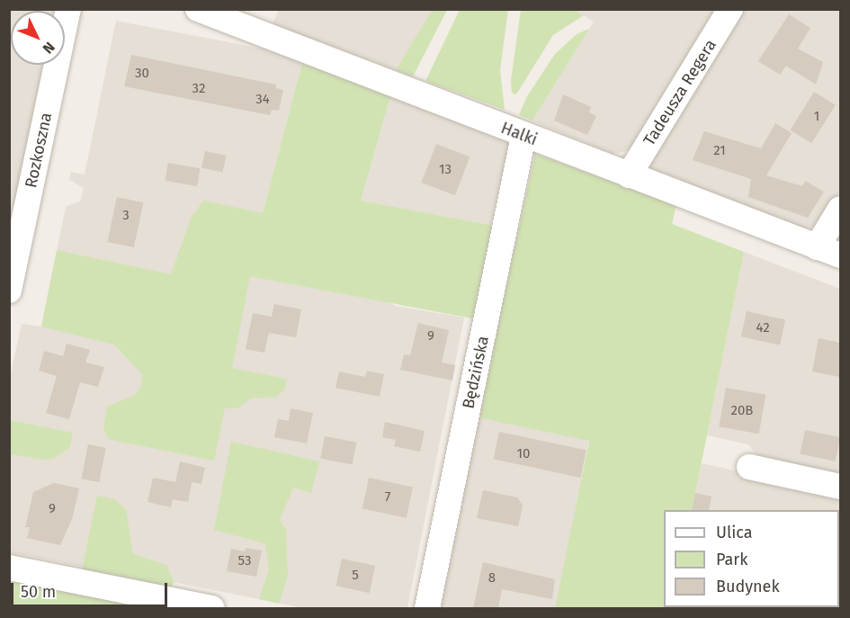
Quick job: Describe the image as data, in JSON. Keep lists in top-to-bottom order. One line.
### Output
{"streets":{"street":["Tadeusza Regera","Halki","Rozkoszna","Będzińska"]},"crossings":[["Tadeusza Regera","Halki"],["Halki","Będzińska"]],"house_numbers":["30","32","34","1","21","13","3","42","9","20B","10","7","9","53","5","8"],"legend":["Ulica","Park","Budynek"],"scale_bar":"50 m","north":"bottom right"}
